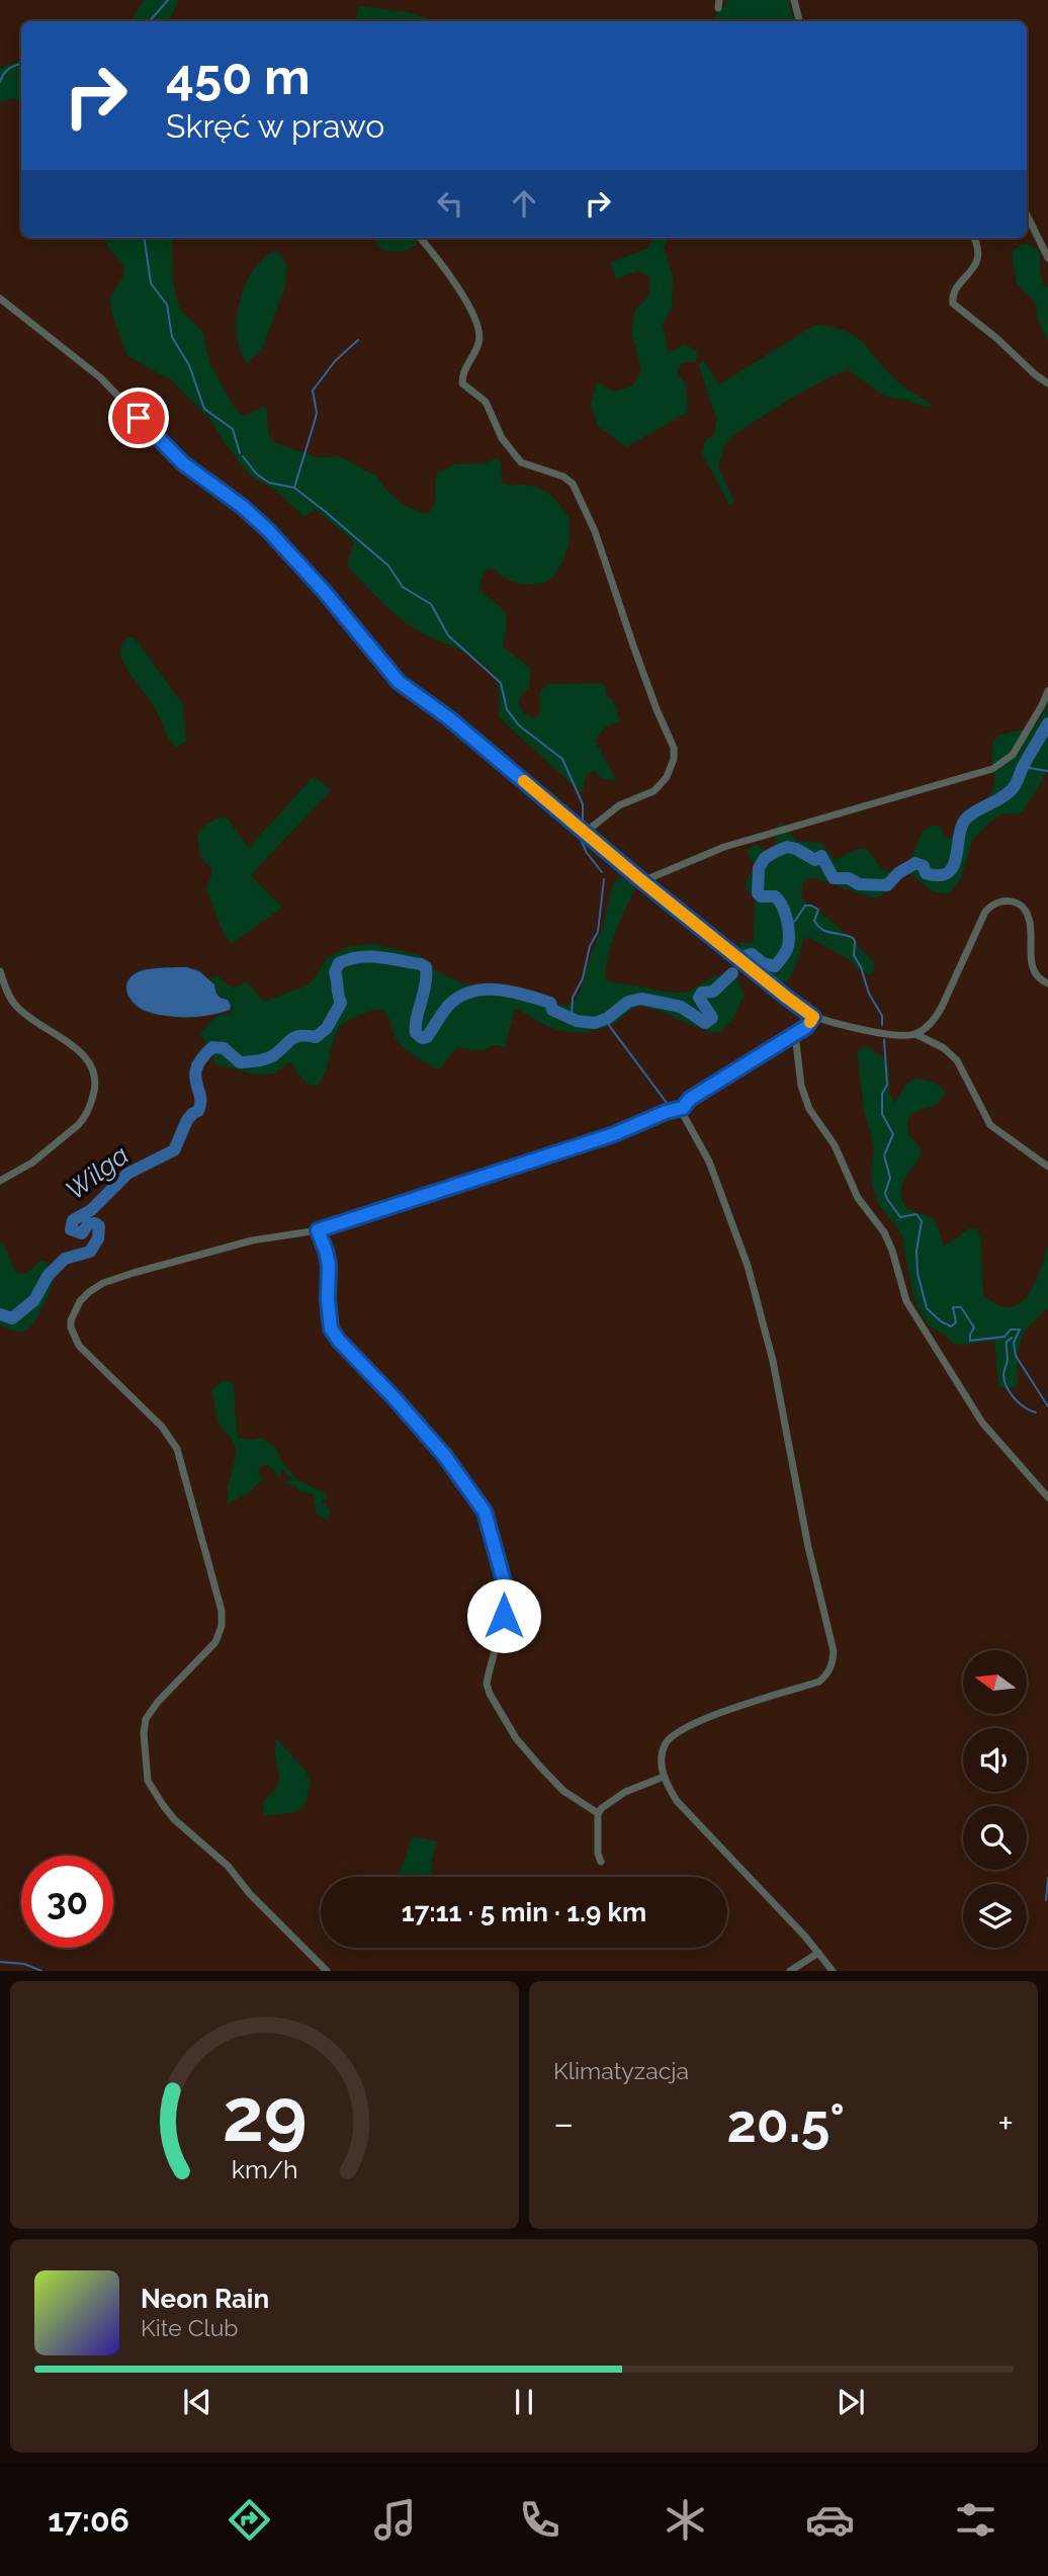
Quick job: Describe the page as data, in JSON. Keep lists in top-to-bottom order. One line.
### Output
{"water":["Wilga"],"north":"left","page":{"turn":["450 m","Skręć w prawo"],"limit":"30","trip":"17:11 · 5 min · 1.9 km","tile":"Klimatyzacja","heat":["−","20.5°","+"],"song":["Neon Rain","Kite Club"],"tabs":"17:06","gauge":["29","km/h"]}}
